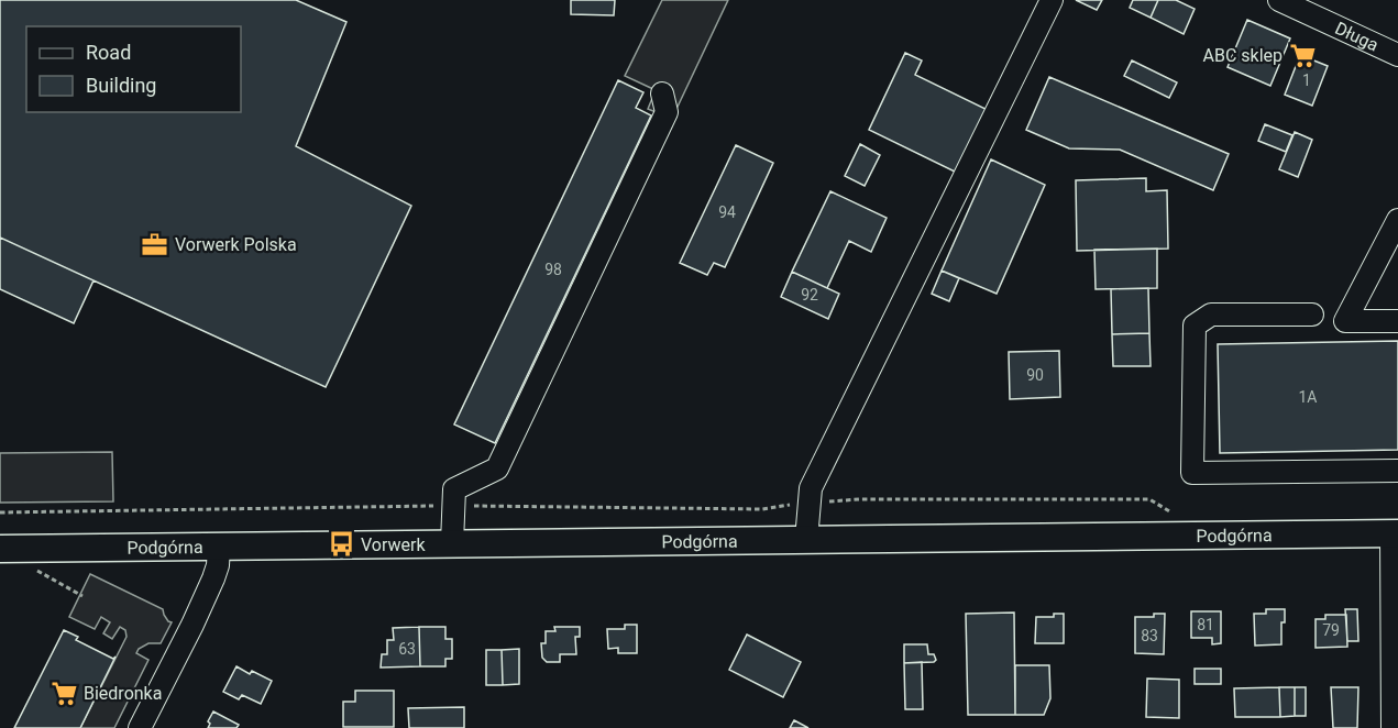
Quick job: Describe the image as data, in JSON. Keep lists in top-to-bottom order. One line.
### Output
{"streets":{"main road":["Podgórna"],"street":["Długa"]},"places":{"supermarket":["ABC sklep","Biedronka"],"office":["Vorwerk Polska"],"bus stop":["Vorwerk"]},"house_numbers":["1","94","98","92","90","1A","81","79","83","63"],"legend":["Road","Building"]}
